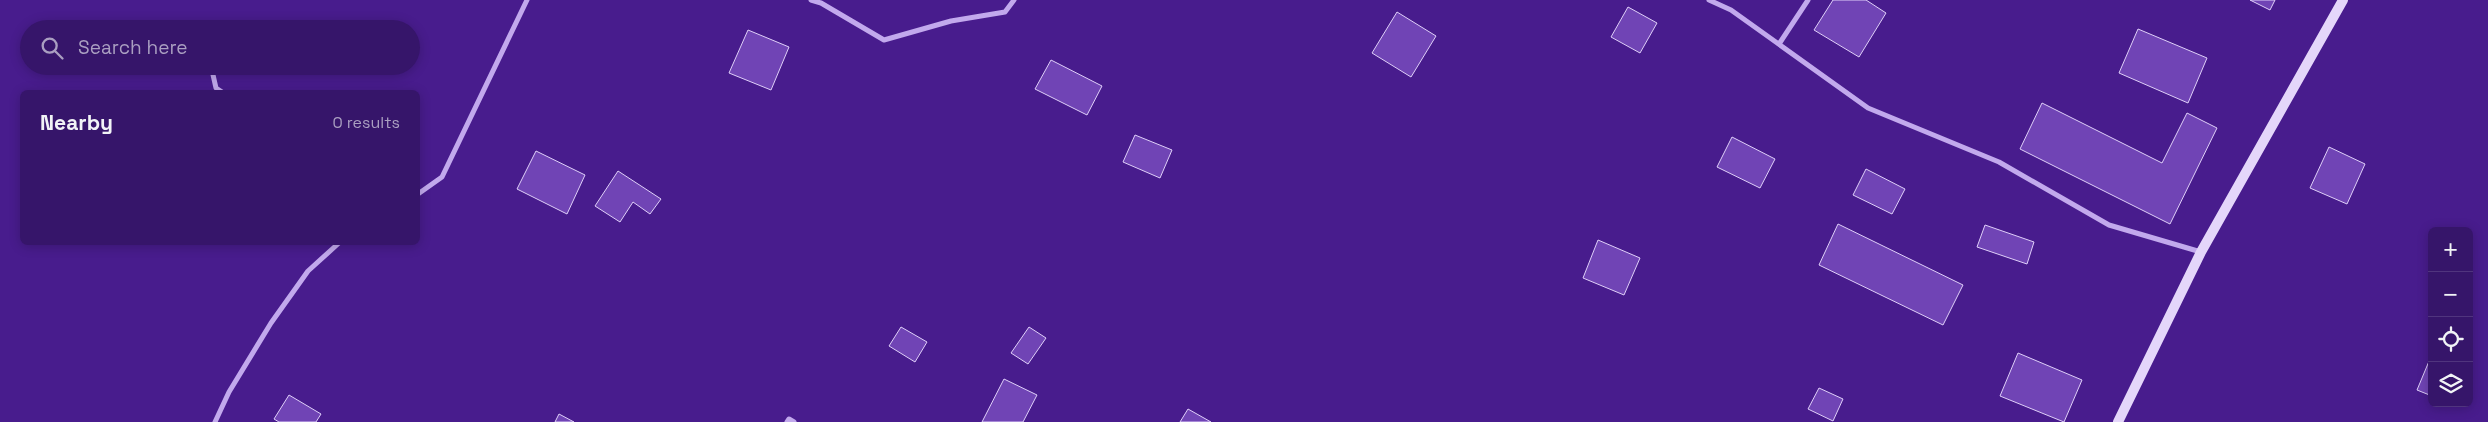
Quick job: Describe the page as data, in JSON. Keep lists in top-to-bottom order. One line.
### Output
{"page":{"search":"Search here","heading":["Nearby","0 results"],"map_buttons":["+","−"]}}
